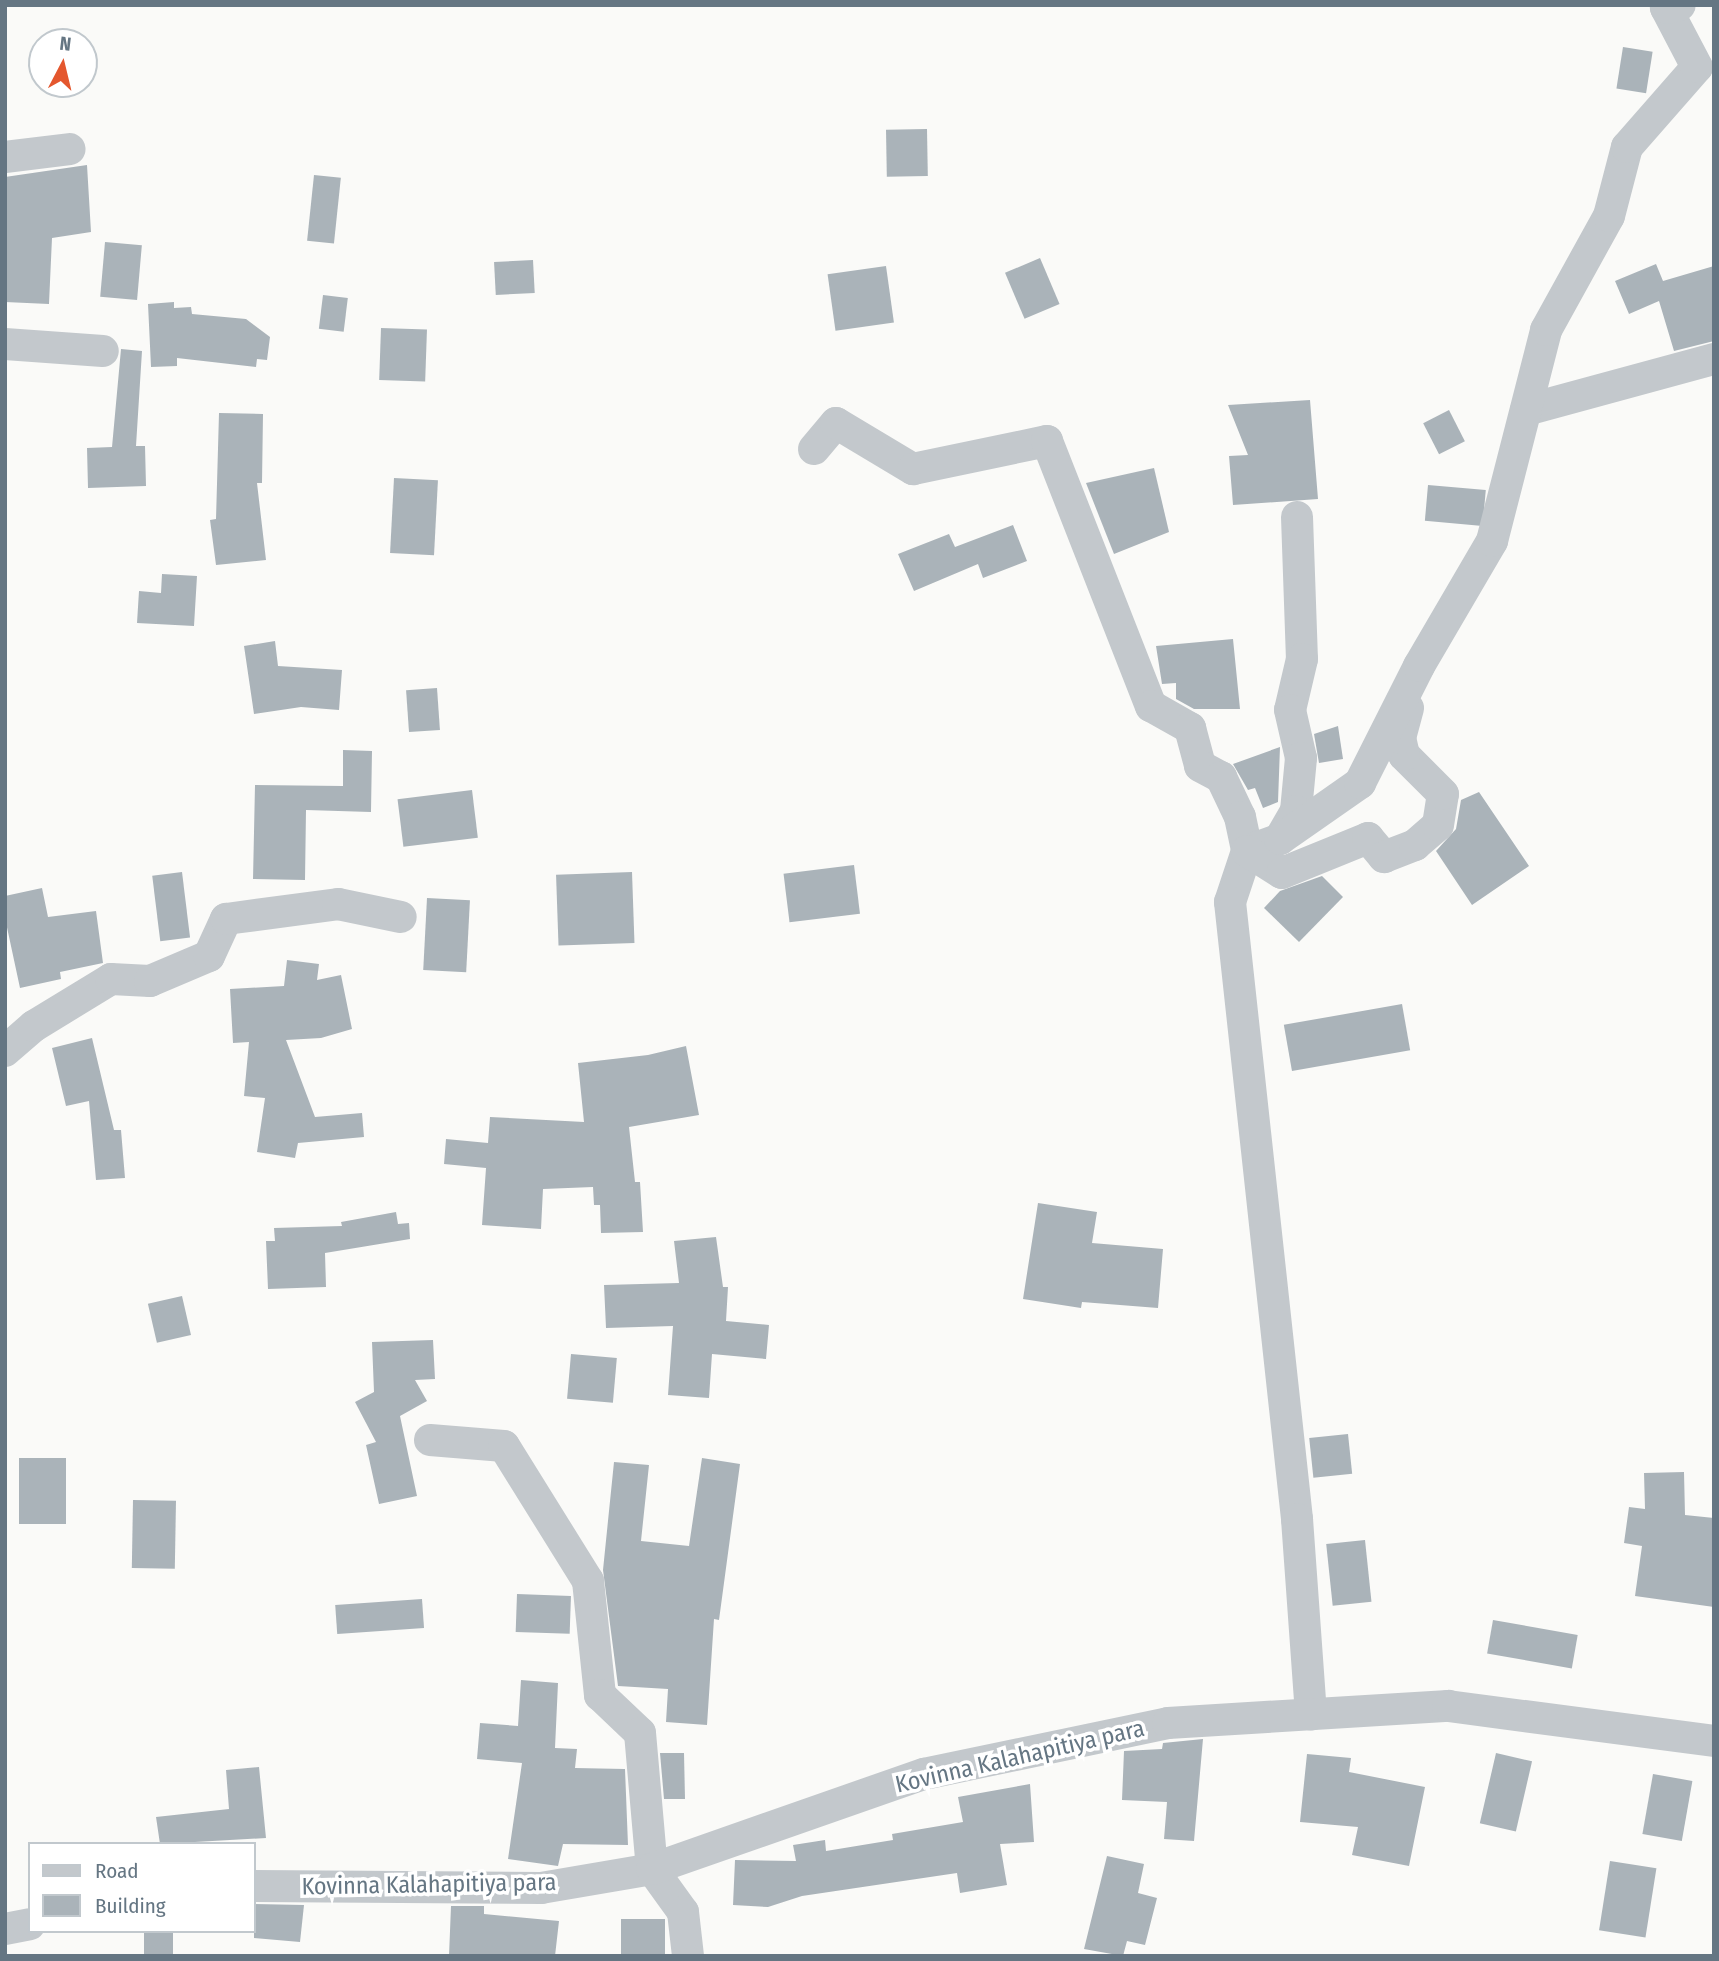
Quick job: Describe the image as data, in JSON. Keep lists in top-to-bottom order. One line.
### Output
{"streets":{"street":["Kovinna Kalahapitiya para"]},"legend":["Road","Building"],"north":"top"}
